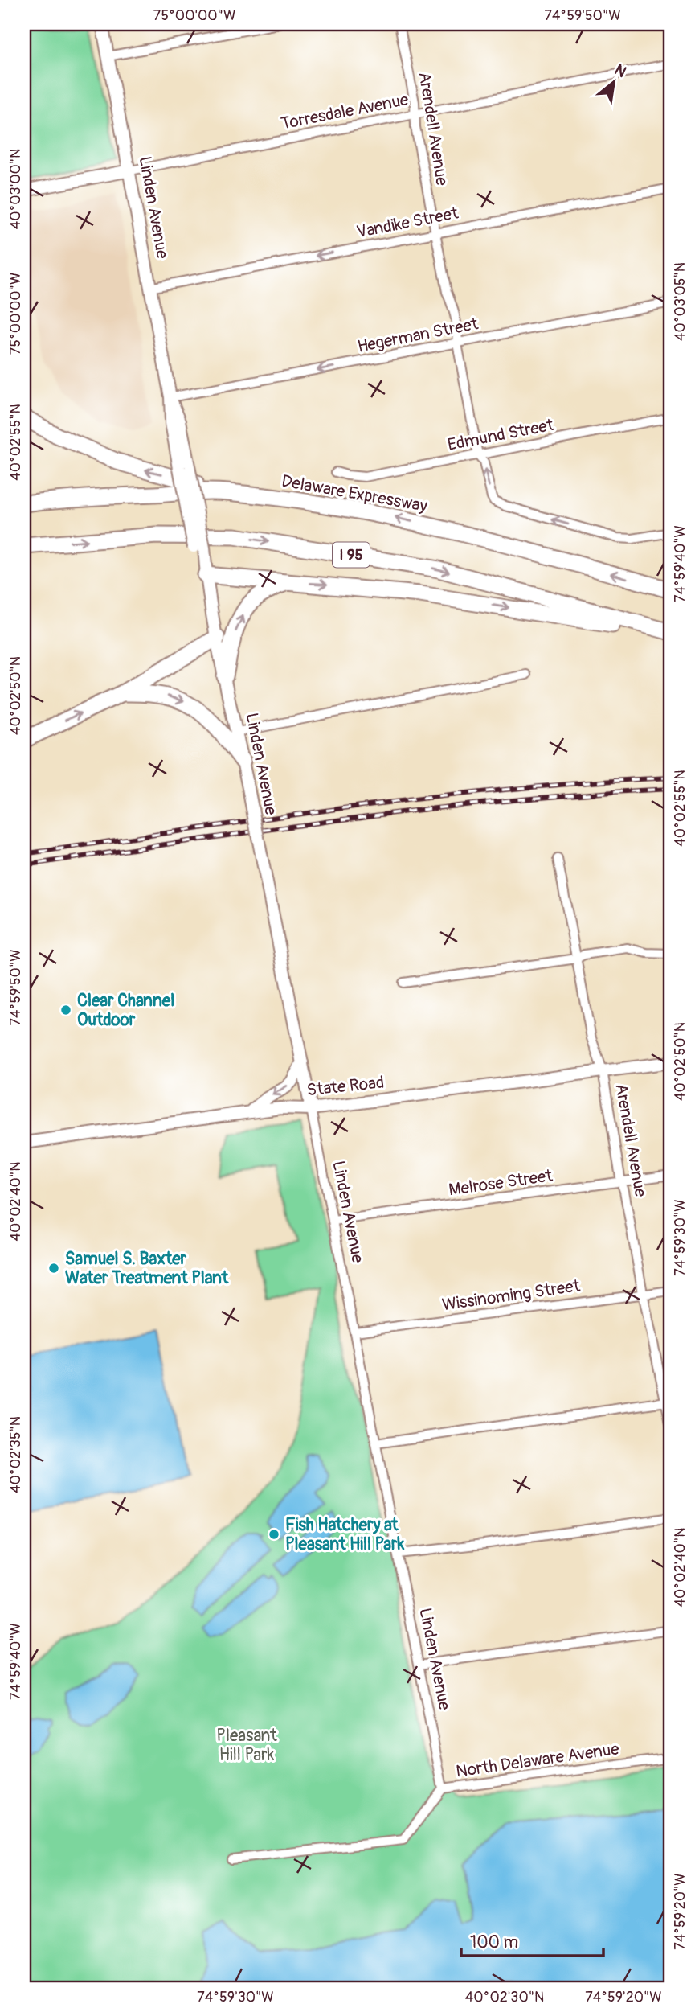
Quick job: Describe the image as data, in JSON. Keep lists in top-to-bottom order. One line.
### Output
{"streets":{"highway":["Delaware Expressway","I 95"],"street":["Torresdale Avenue","Arendell Avenue","Linden Avenue","Vandike Street","Hegerman Street","Edmund Street","State Road","Melrose Street","Wissinoming Street","North Delaware Avenue"]},"crossings":[["Torresdale Avenue","Arendell Avenue"],["Torresdale Avenue","Linden Avenue"],["Arendell Avenue","Vandike Street"],["Arendell Avenue","Hegerman Street"],["Arendell Avenue","Edmund Street"],["Arendell Avenue","State Road"],["Arendell Avenue","Melrose Street"],["Arendell Avenue","Wissinoming Street"],["Linden Avenue","Vandike Street"],["Linden Avenue","Hegerman Street"],["Linden Avenue","State Road"],["Linden Avenue","Melrose Street"],["Linden Avenue","Wissinoming Street"],["Linden Avenue","North Delaware Avenue"]],"one_way":["Vandike Street","Hegerman Street"],"parks":["Pleasant Hill Park"],"places":["Clear Channel Outdoor","Samuel S. Baxter Water Treatment Plant","Fish Hatchery at Pleasant Hill Park"],"scale_bar":"100 m","north":"top right","coordinates":["75°00'00\"W","74°59'50\"W","40°03'00\"N","40°03'05\"N","40°02'55\"N","74°59'40\"W","40°02'50\"N","40°02'40\"N","74°59'30\"W","40°02'35\"N","74°59'20\"W","40°02'30\"N"]}
